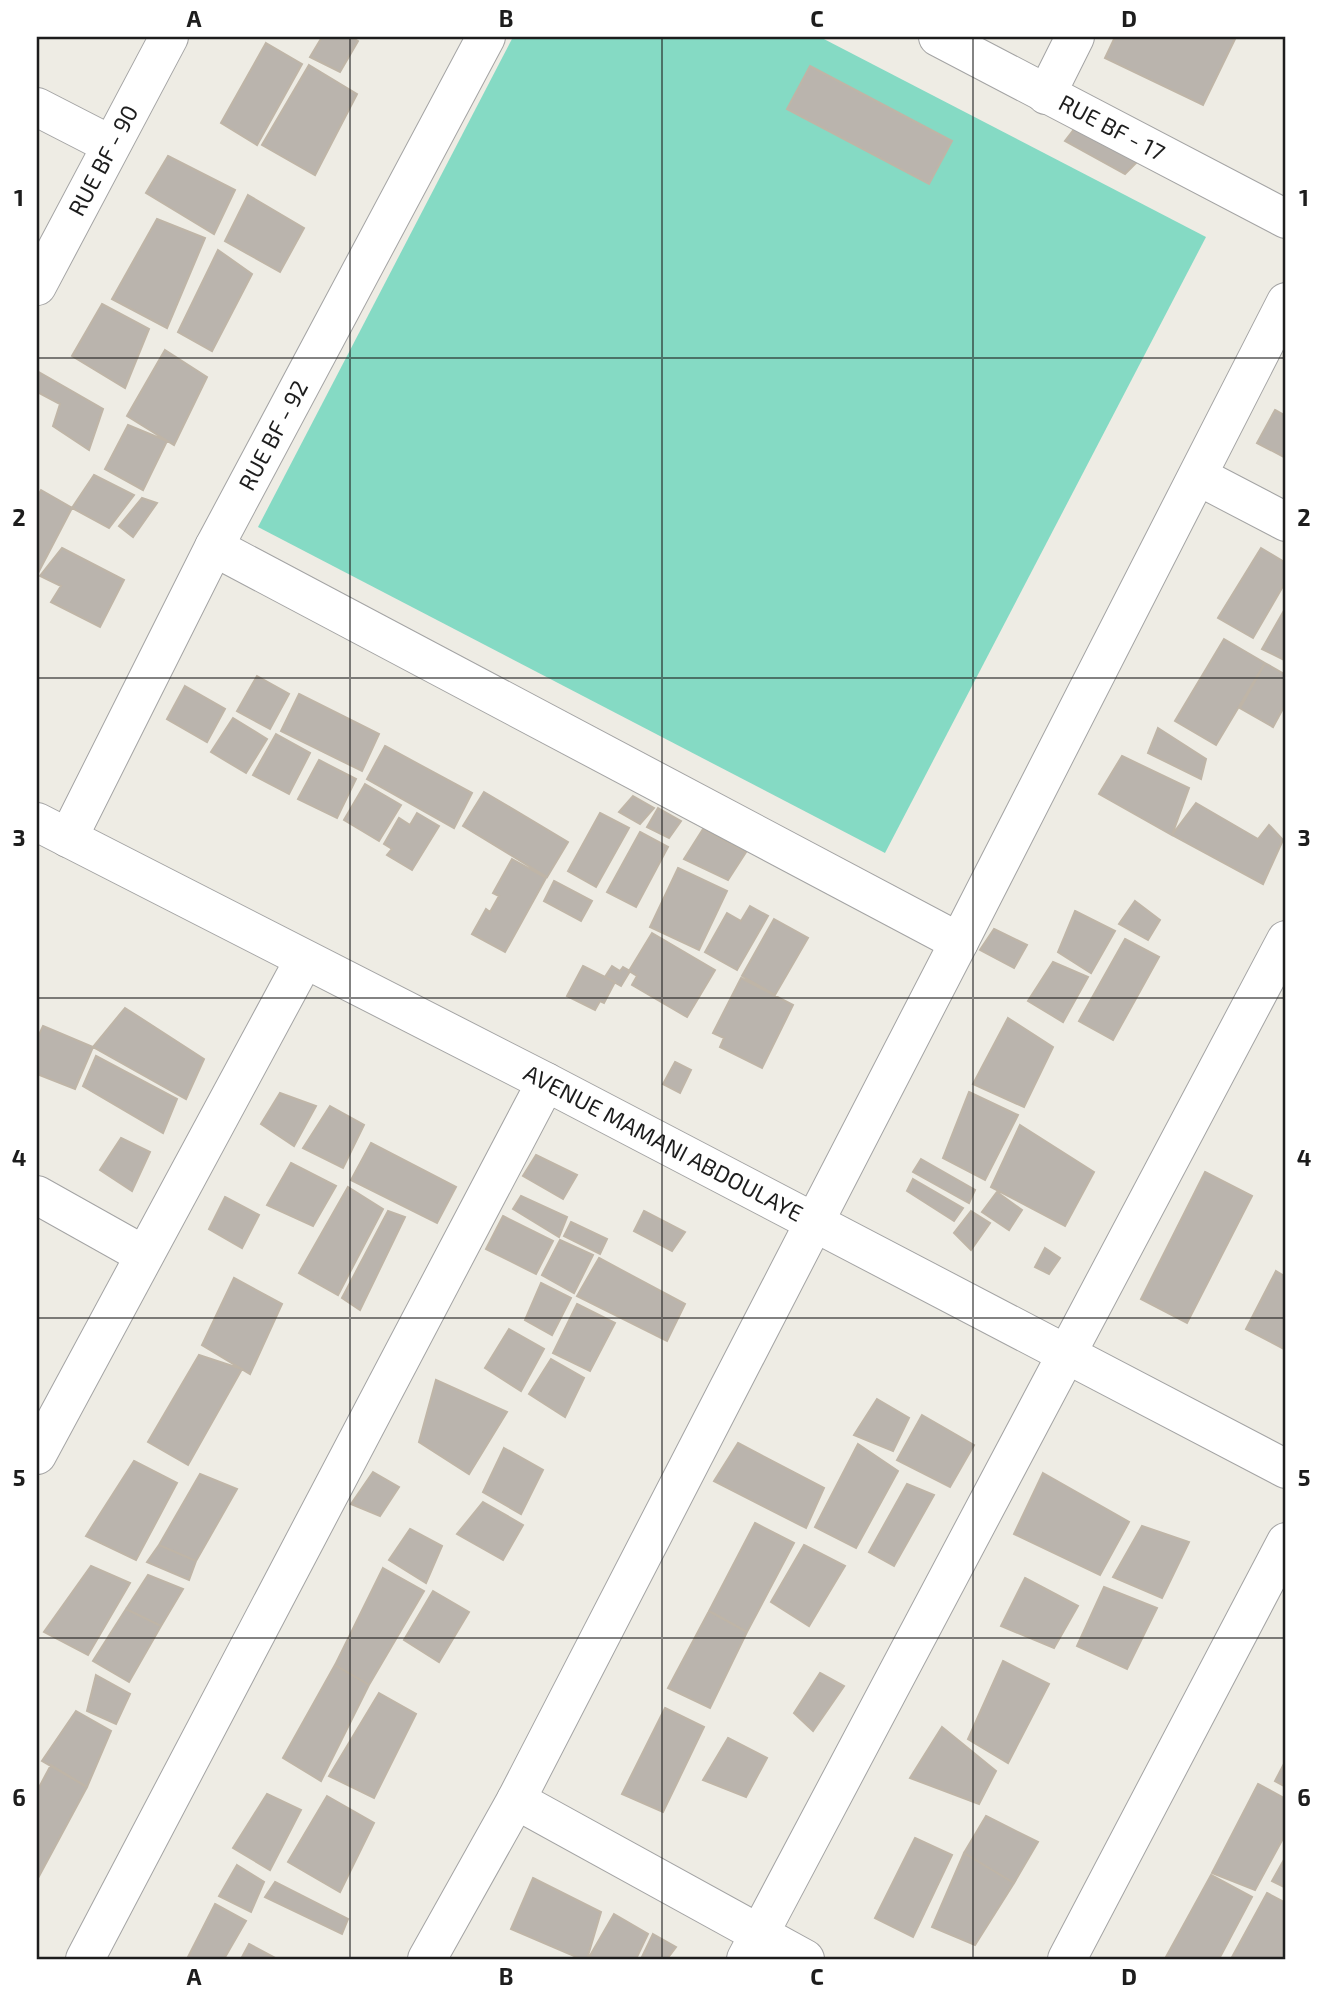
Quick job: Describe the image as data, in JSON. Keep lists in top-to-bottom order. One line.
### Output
{"streets":{"street":["RUE BF - 17","RUE BF - 90","RUE BF - 92","AVENUE MAMANI ABDOULAYE"]},"crossings":[["RUE BF - 92","AVENUE MAMANI ABDOULAYE"]],"grid":{"columns":["A","B","C","D"],"rows":["1","2","3","4","5","6"]}}
